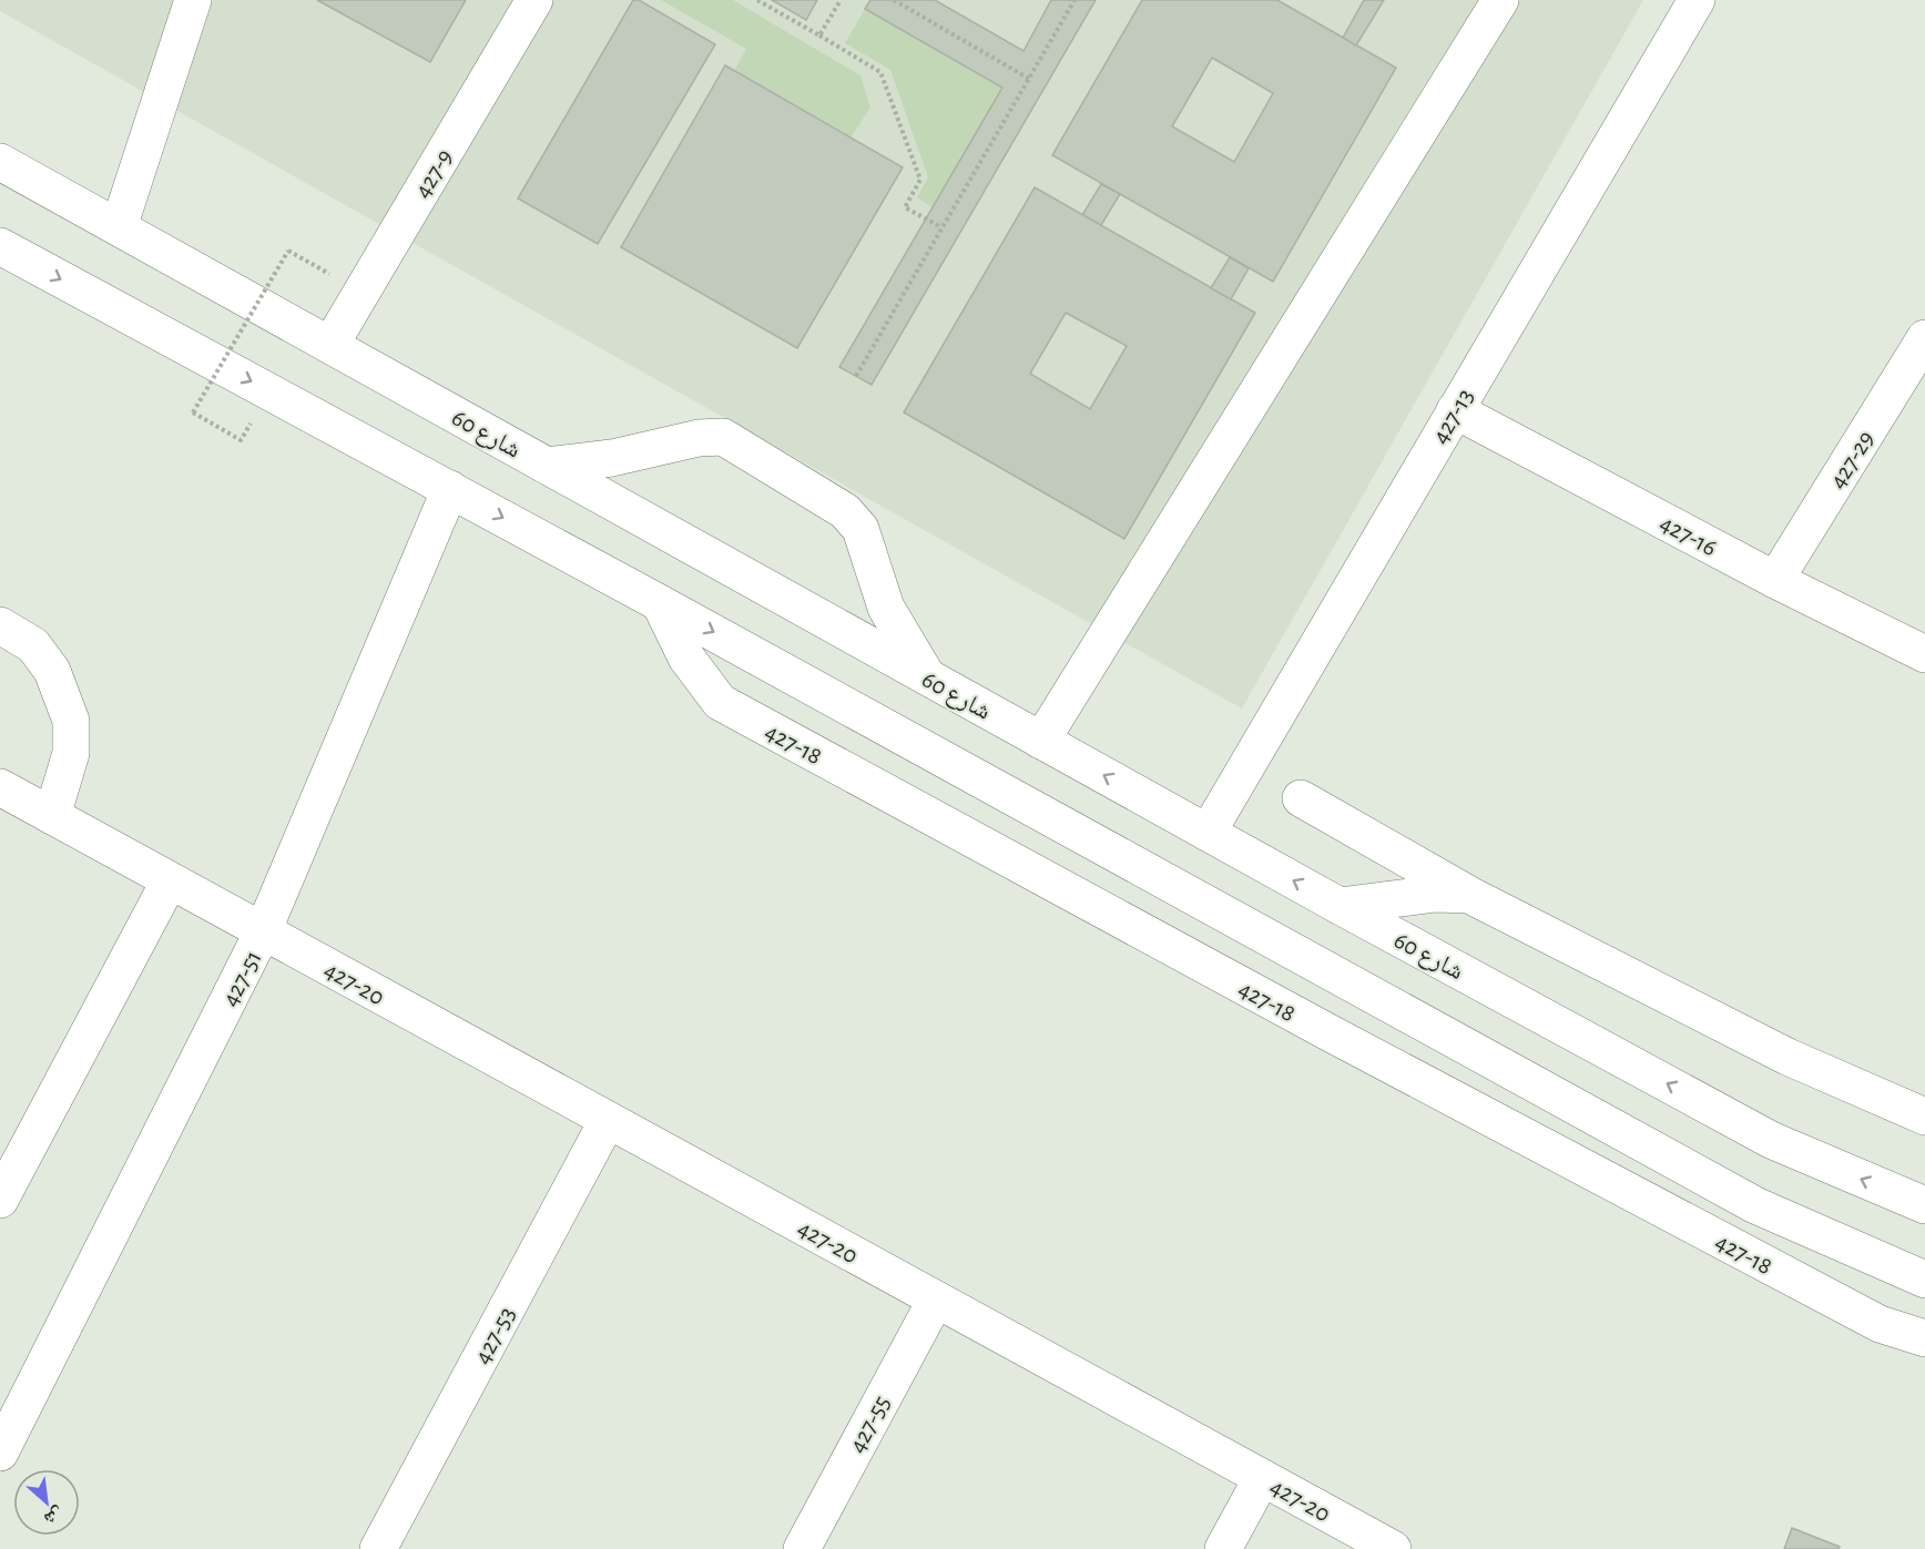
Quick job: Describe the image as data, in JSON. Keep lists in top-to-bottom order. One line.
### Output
{"streets":{"street":["427-9","427-13","شارع 60","427-29","427-16","427-18","427-51","427-20","427-53","427-55"]},"crossings":[["427-9","شارع 60"],["427-13","شارع 60"],["427-13","427-16"],["427-29","427-16"],["427-51","427-20"],["427-20","427-53"],["427-20","427-55"]],"north":"bottom right"}
